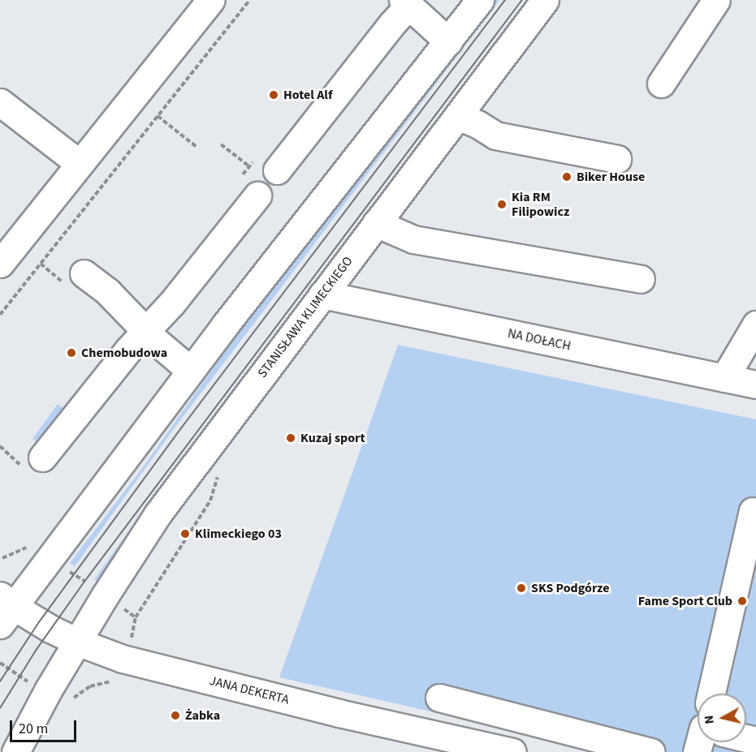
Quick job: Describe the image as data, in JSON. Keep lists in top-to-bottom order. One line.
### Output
{"streets":{"main road":["STANISŁAWA KLIMECKIEGO","NA DOŁACH","JANA DEKERTA"]},"crossings":[["STANISŁAWA KLIMECKIEGO","NA DOŁACH"],["STANISŁAWA KLIMECKIEGO","JANA DEKERTA"]],"places":["Hotel Alf","Biker House","Kia RM Filipowicz","Chemobudowa","Kuzaj sport","Klimeckiego 03","SKS Podgórze","Fame Sport Club","Żabka"],"scale_bar":"20 m","north":"left"}
